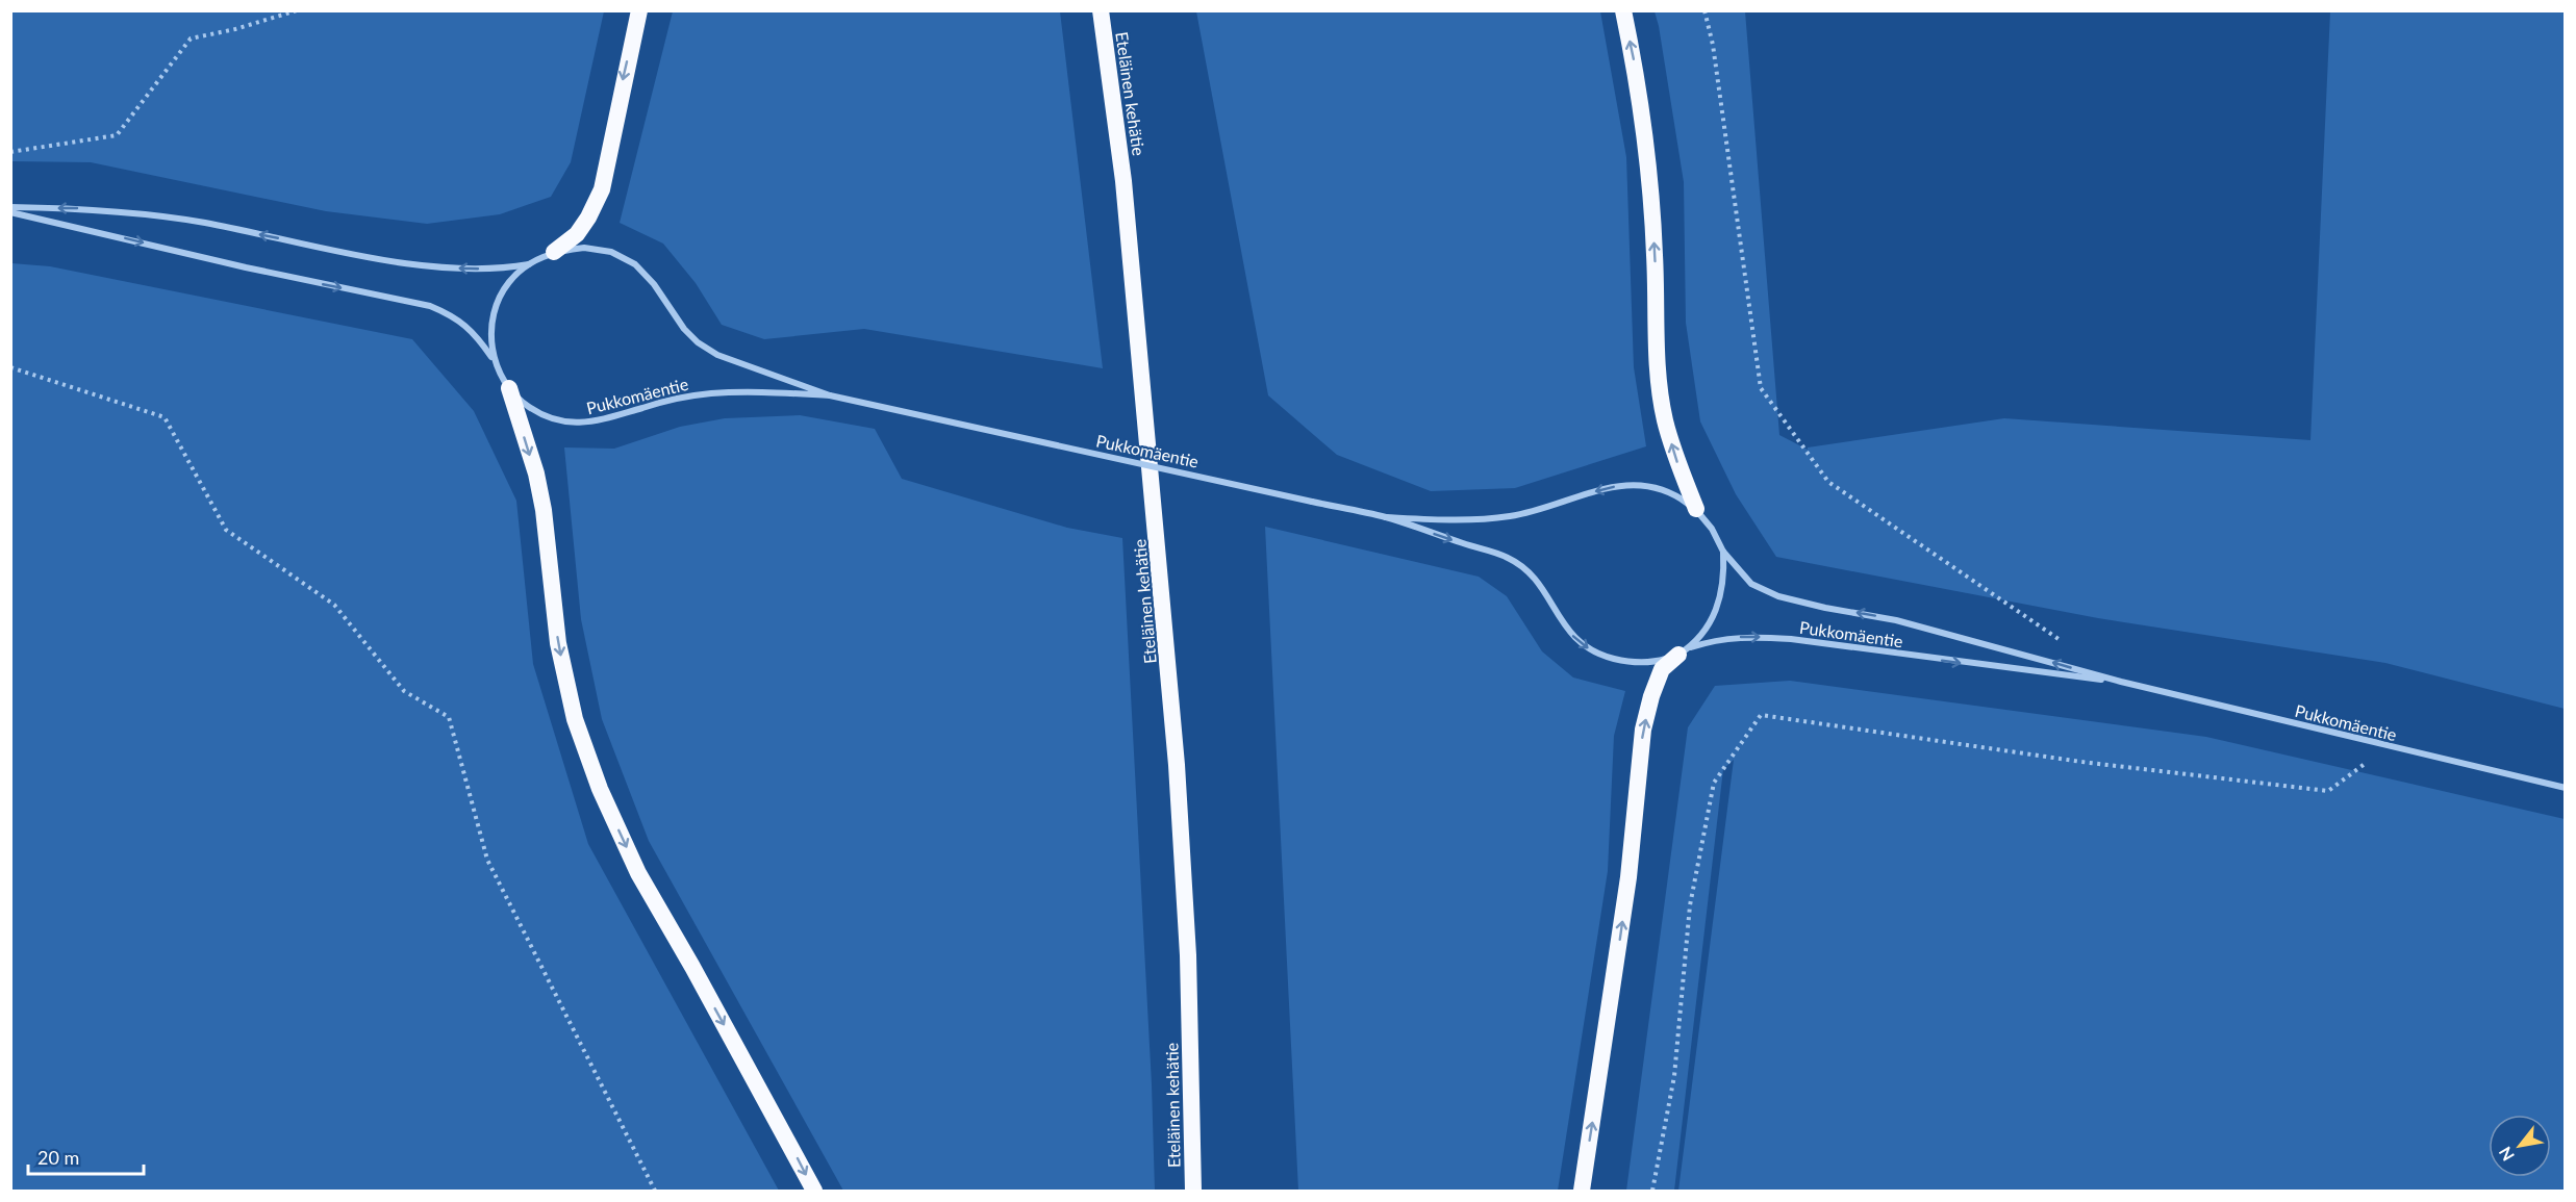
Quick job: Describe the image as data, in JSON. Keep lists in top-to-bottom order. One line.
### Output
{"streets":{"highway":["Eteläinen kehätie"],"street":["Pukkomäentie"]},"scale_bar":"20 m","north":"bottom left"}
